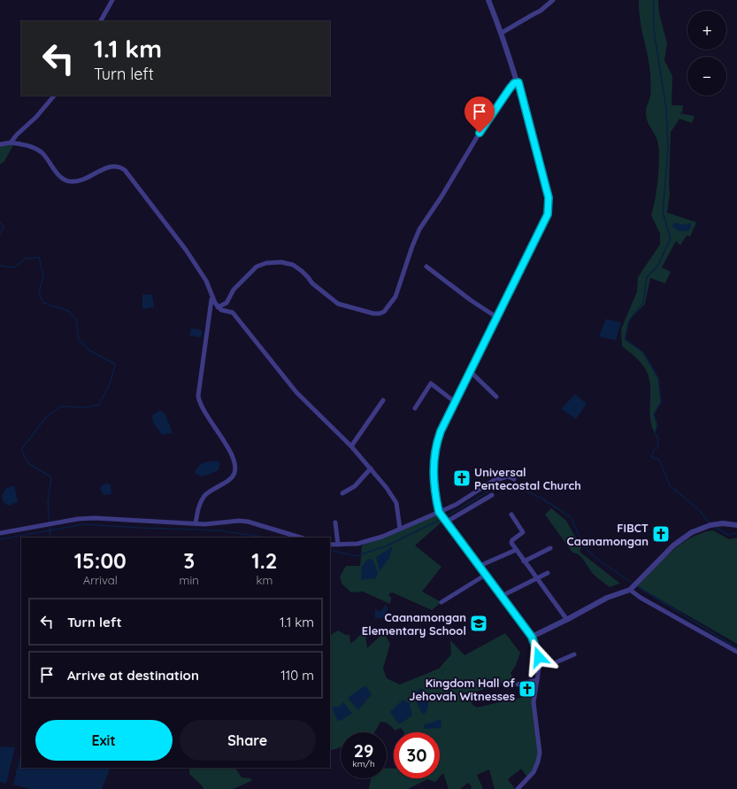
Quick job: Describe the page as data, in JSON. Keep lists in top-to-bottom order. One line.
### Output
{"places":{"church":["Universal Pentecostal Church","FIBCT Caanamongan","Kingdom Hall of Jehovah Witnesses"],"school or university":["Caanamongan Elementary School"]},"page":{"map_buttons":["+","−"],"turn":["1.1 km","Turn left"],"eta":["15:00","Arrival","3","min","1.2","km"],"list":[{"name":"Turn left","value":"1.1 km"},{"name":"Arrive at destination","value":"110 m"}],"buttons":["Exit","Share"],"speed":"29 km/h","limit":"30"}}
